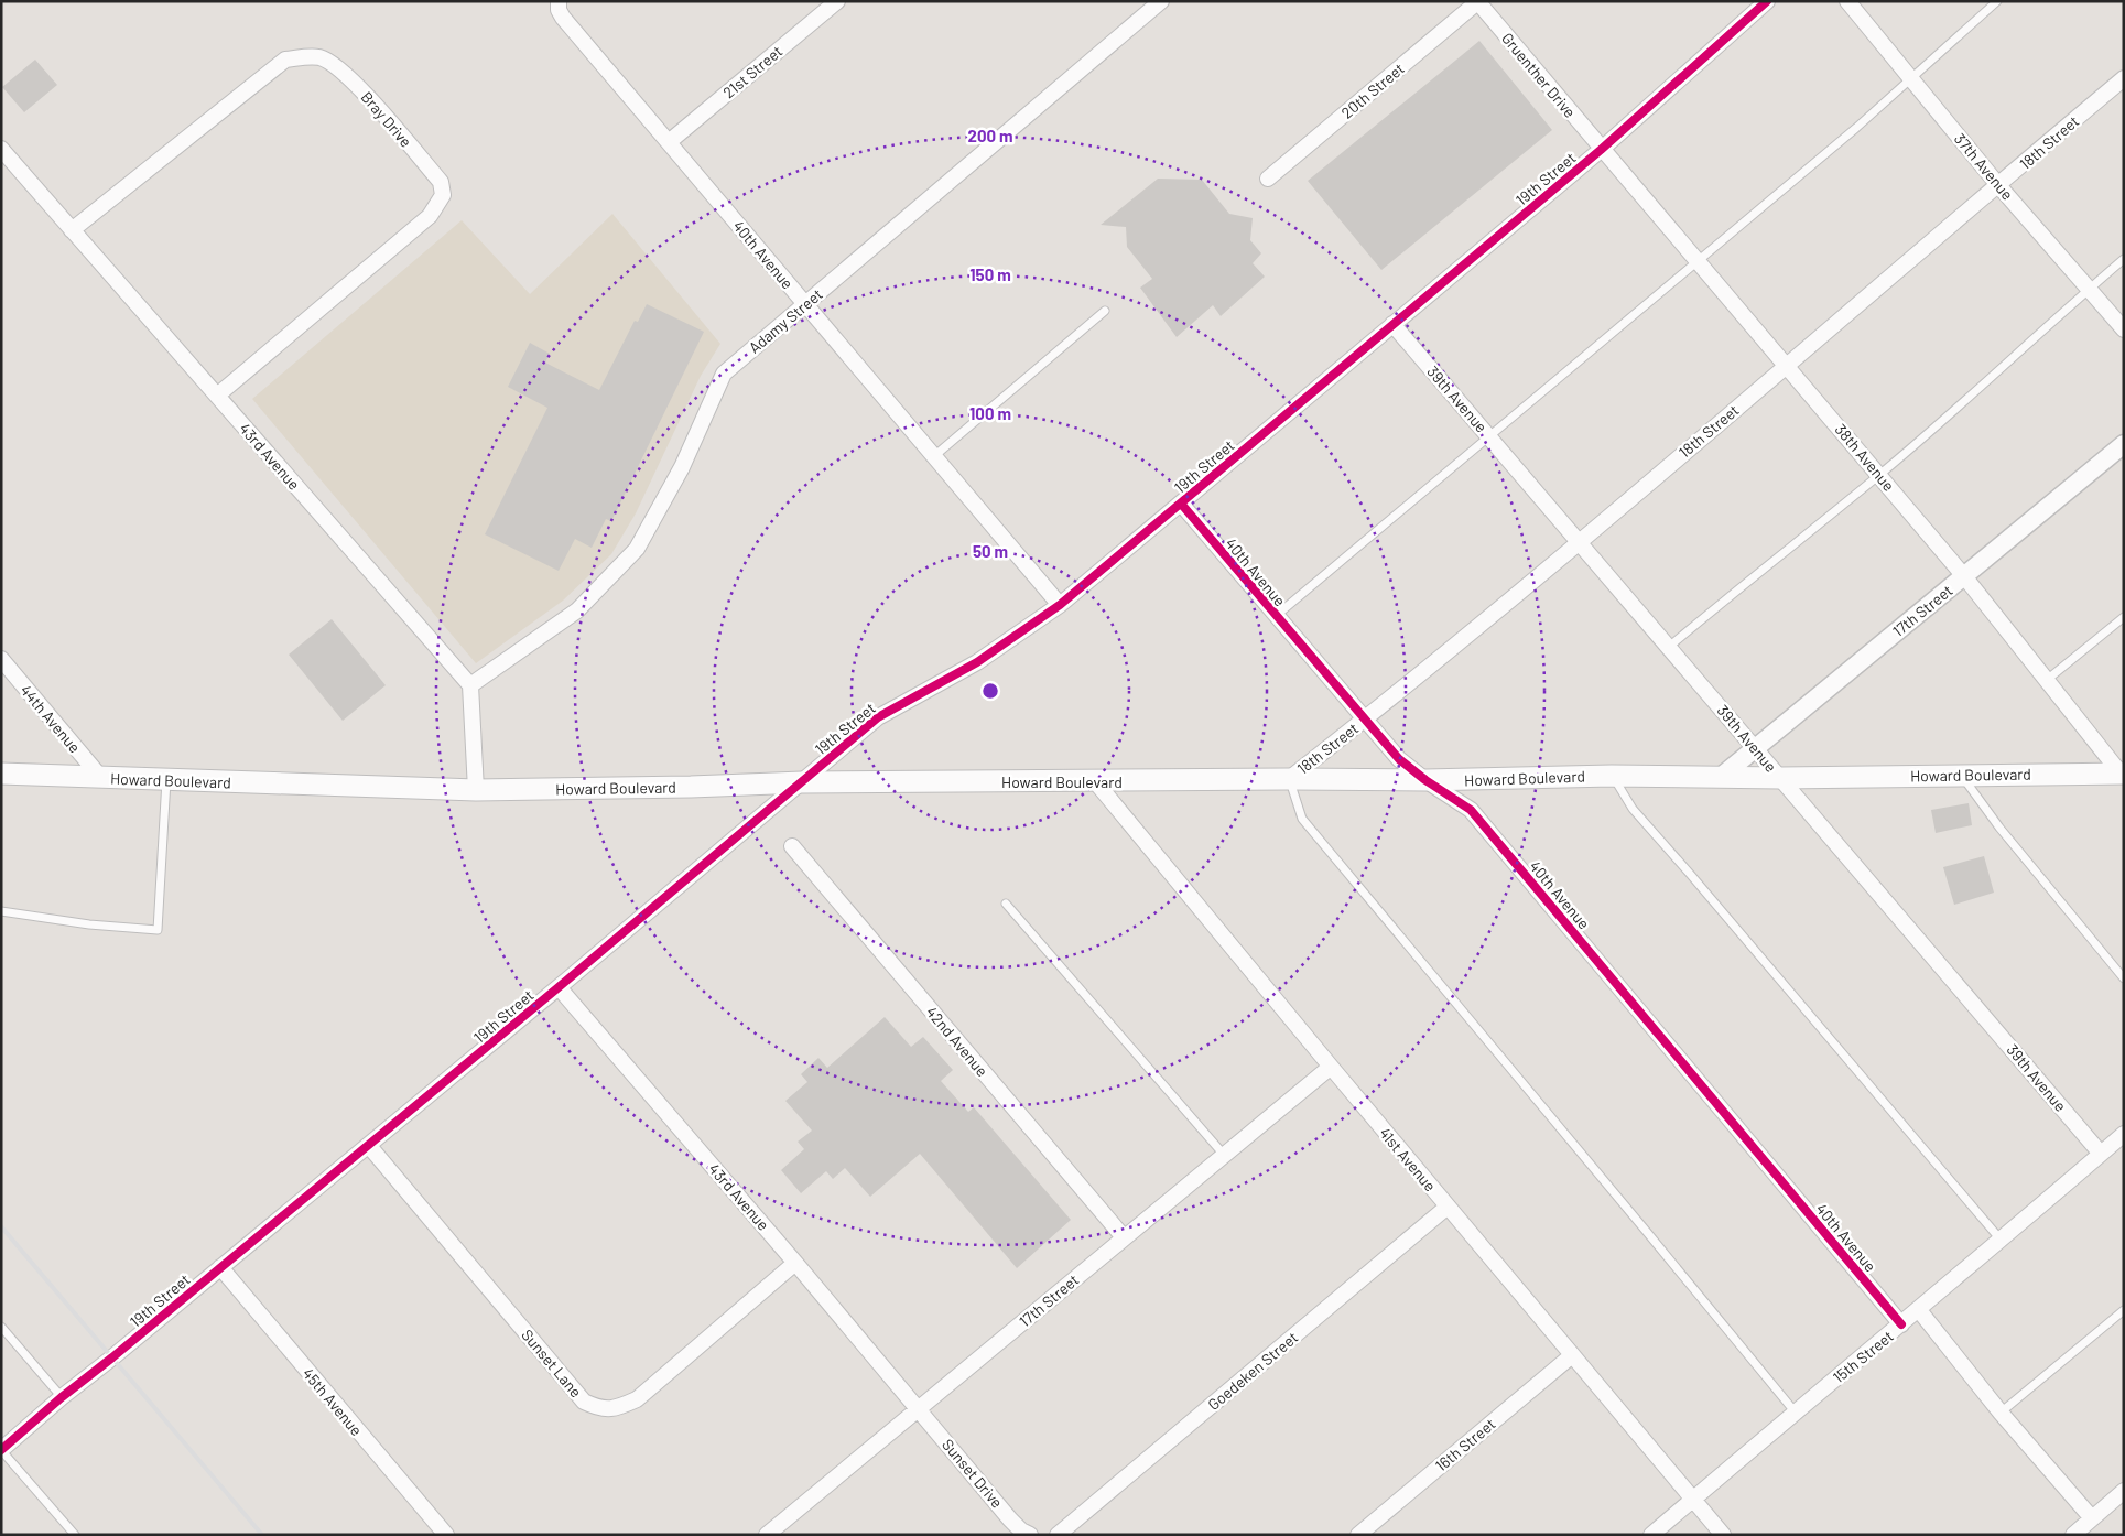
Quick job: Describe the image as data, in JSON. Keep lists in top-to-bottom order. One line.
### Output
{"streets":{"main road":["Howard Boulevard"],"street":["21st Street","Gruenther Drive","20th Street","Bray Drive","18th Street","37th Avenue","19th Street","40th Avenue","Adamy Street","39th Avenue","43rd Avenue","38th Avenue","17th Street","44th Avenue","42nd Avenue","41st Avenue","15th Street","Sunset Lane","Goedeken Street","45th Avenue","16th Street","Sunset Drive"]},"crossings":[["21st Street","40th Avenue"],["Gruenther Drive","20th Street"],["Gruenther Drive","19th Street"],["Gruenther Drive","38th Avenue"],["Bray Drive","43rd Avenue"],["18th Street","37th Avenue"],["18th Street","40th Avenue"],["18th Street","39th Avenue"],["18th Street","38th Avenue"],["18th Street","Howard Boulevard"],["19th Street","40th Avenue"],["19th Street","39th Avenue"],["19th Street","43rd Avenue"],["19th Street","38th Avenue"],["19th Street","Howard Boulevard"],["19th Street","Sunset Lane"],["19th Street","45th Avenue"],["40th Avenue","Adamy Street"],["40th Avenue","Howard Boulevard"],["40th Avenue","15th Street"],["Adamy Street","43rd Avenue"],["39th Avenue","17th Street"],["39th Avenue","Howard Boulevard"],["39th Avenue","15th Street"],["43rd Avenue","17th Street"],["43rd Avenue","Sunset Lane"],["43rd Avenue","Sunset Drive"],["38th Avenue","17th Street"],["38th Avenue","Howard Boulevard"],["17th Street","Howard Boulevard"],["17th Street","42nd Avenue"],["17th Street","41st Avenue"],["17th Street","Sunset Drive"],["44th Avenue","Howard Boulevard"],["Howard Boulevard","41st Avenue"],["41st Avenue","15th Street"],["41st Avenue","Goedeken Street"],["41st Avenue","16th Street"]],"rings":["200 m","150 m","100 m","50 m"]}
